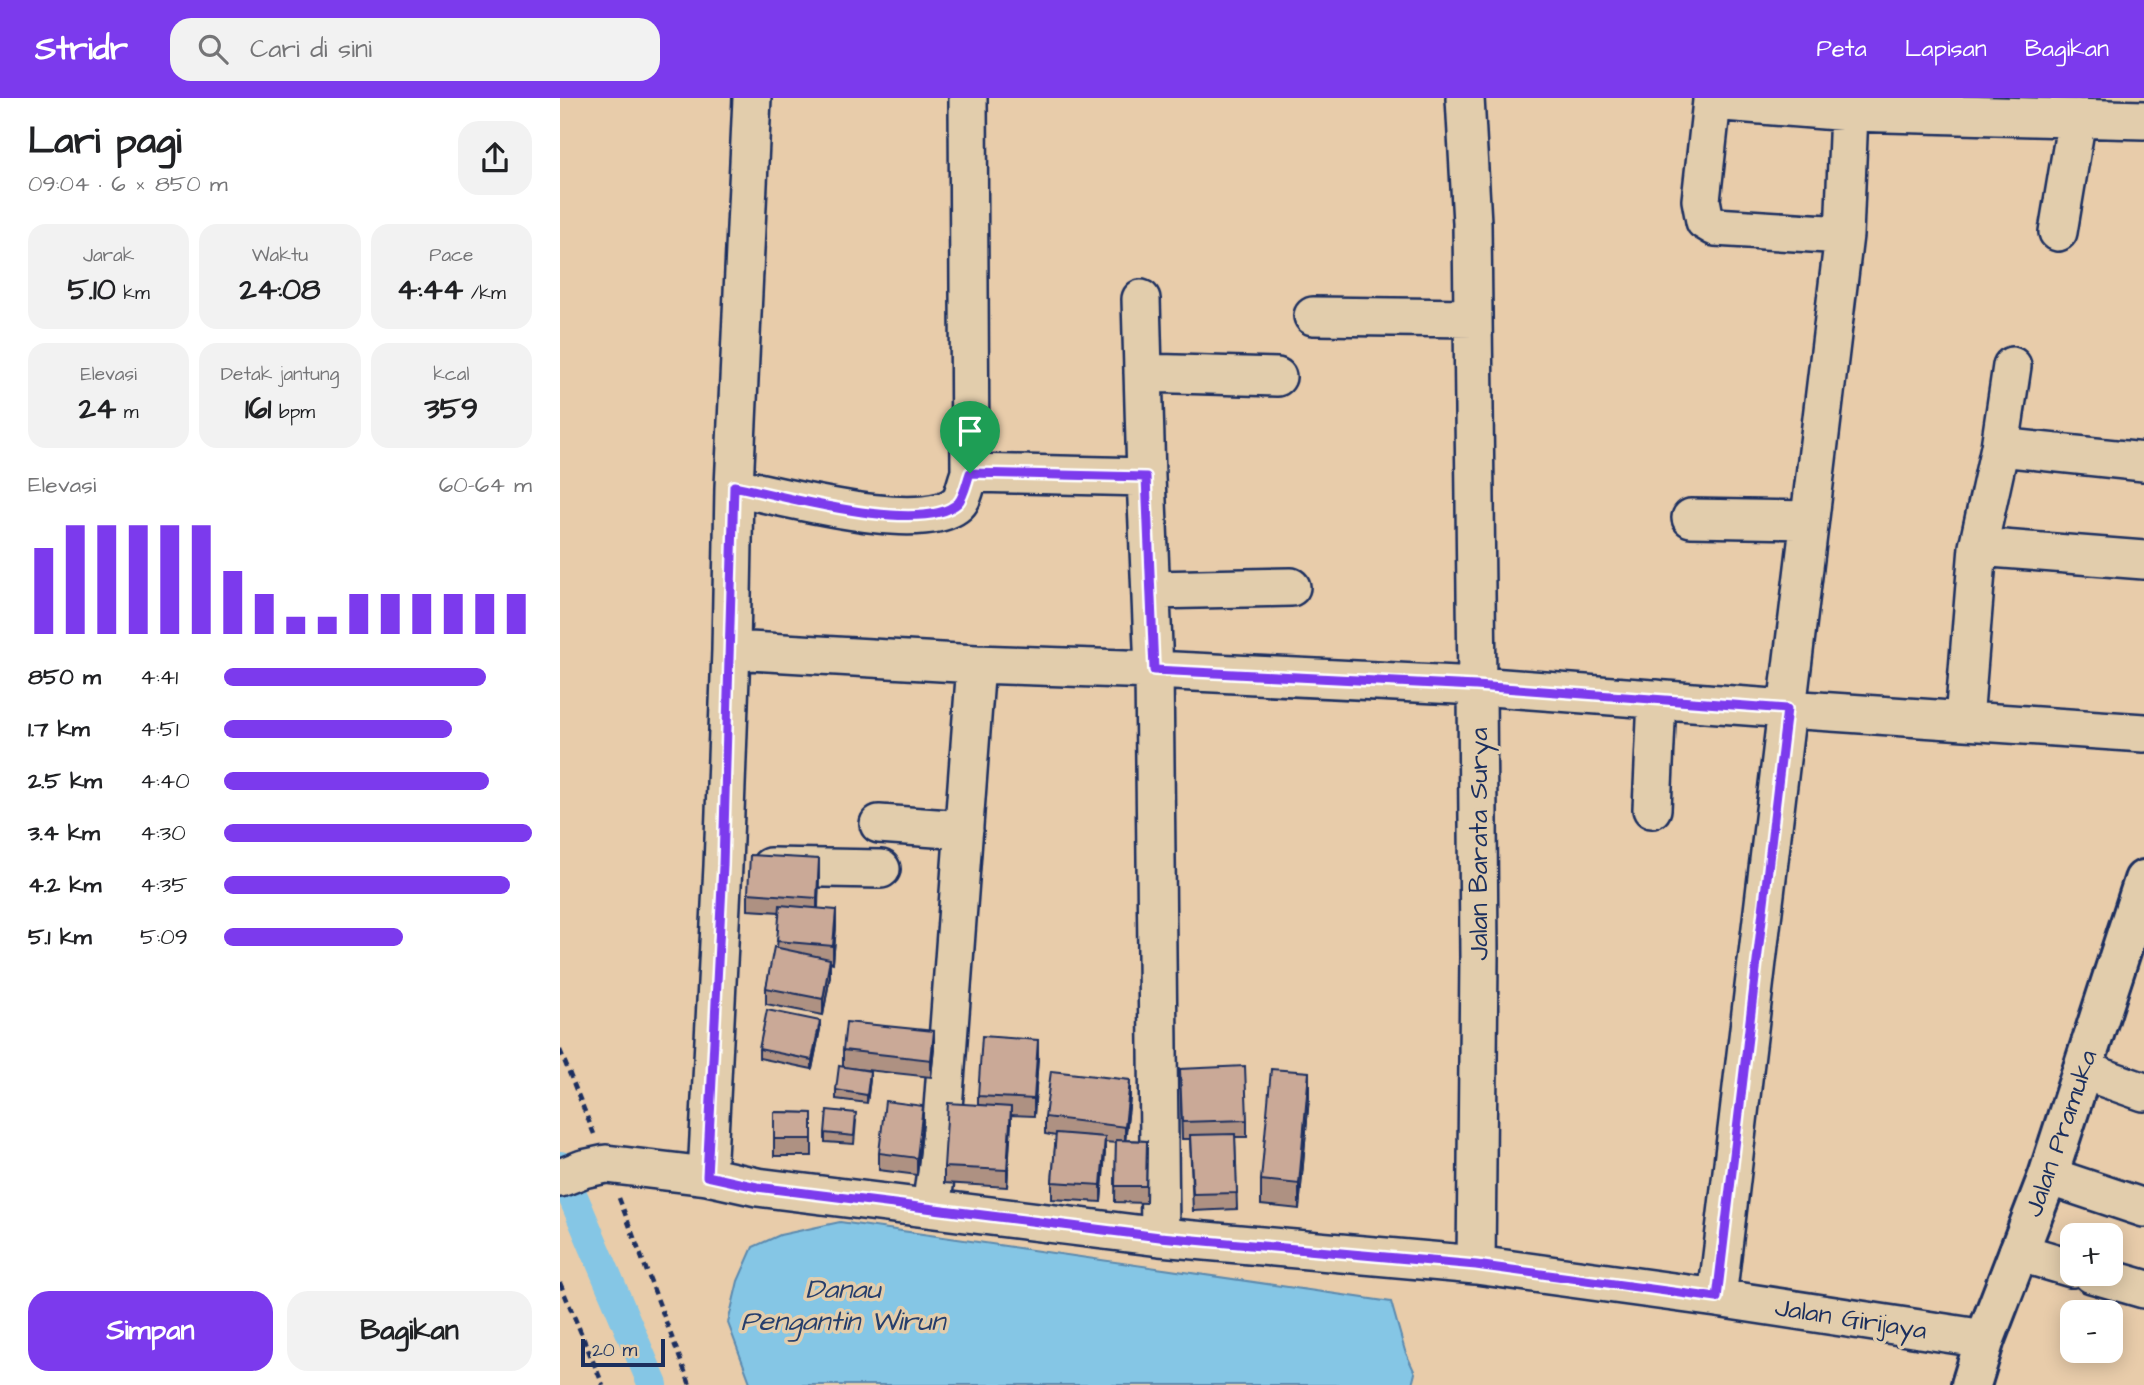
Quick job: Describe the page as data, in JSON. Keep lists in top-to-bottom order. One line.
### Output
{"streets":{"main road":["Jalan Pramuka"],"street":["Jalan Barata Surya","Jalan Girijaya"]},"crossings":[["Jalan Pramuka","Jalan Girijaya"]],"water":["Danau Pengantin Wirun"],"scale_bar":"20 m","page":{"header":"Stridr","search":"Cari di sini","nav":["Peta","Lapisan","Bagikan"],"heading":["Lari pagi","09:04 · 6 × 850 m"],"stats":[["Jarak","5.10 km"],["Waktu","24:08"],["Pace","4:44 /km"],["Elevasi","24 m"],["Detak jantung","161 bpm"],["kcal","359"]],"chart":["Elevasi","60–64 m"],"list":[{"name":"850 m","note":"4:41"},{"name":"1.7 km","note":"4:51"},{"name":"2.5 km","note":"4:40"},{"name":"3.4 km","note":"4:30"},{"name":"4.2 km","note":"4:35"},{"name":"5.1 km","note":"5:09"}],"map_buttons":["+","−"],"buttons":["Simpan","Bagikan"],"scale":"20 m"}}
